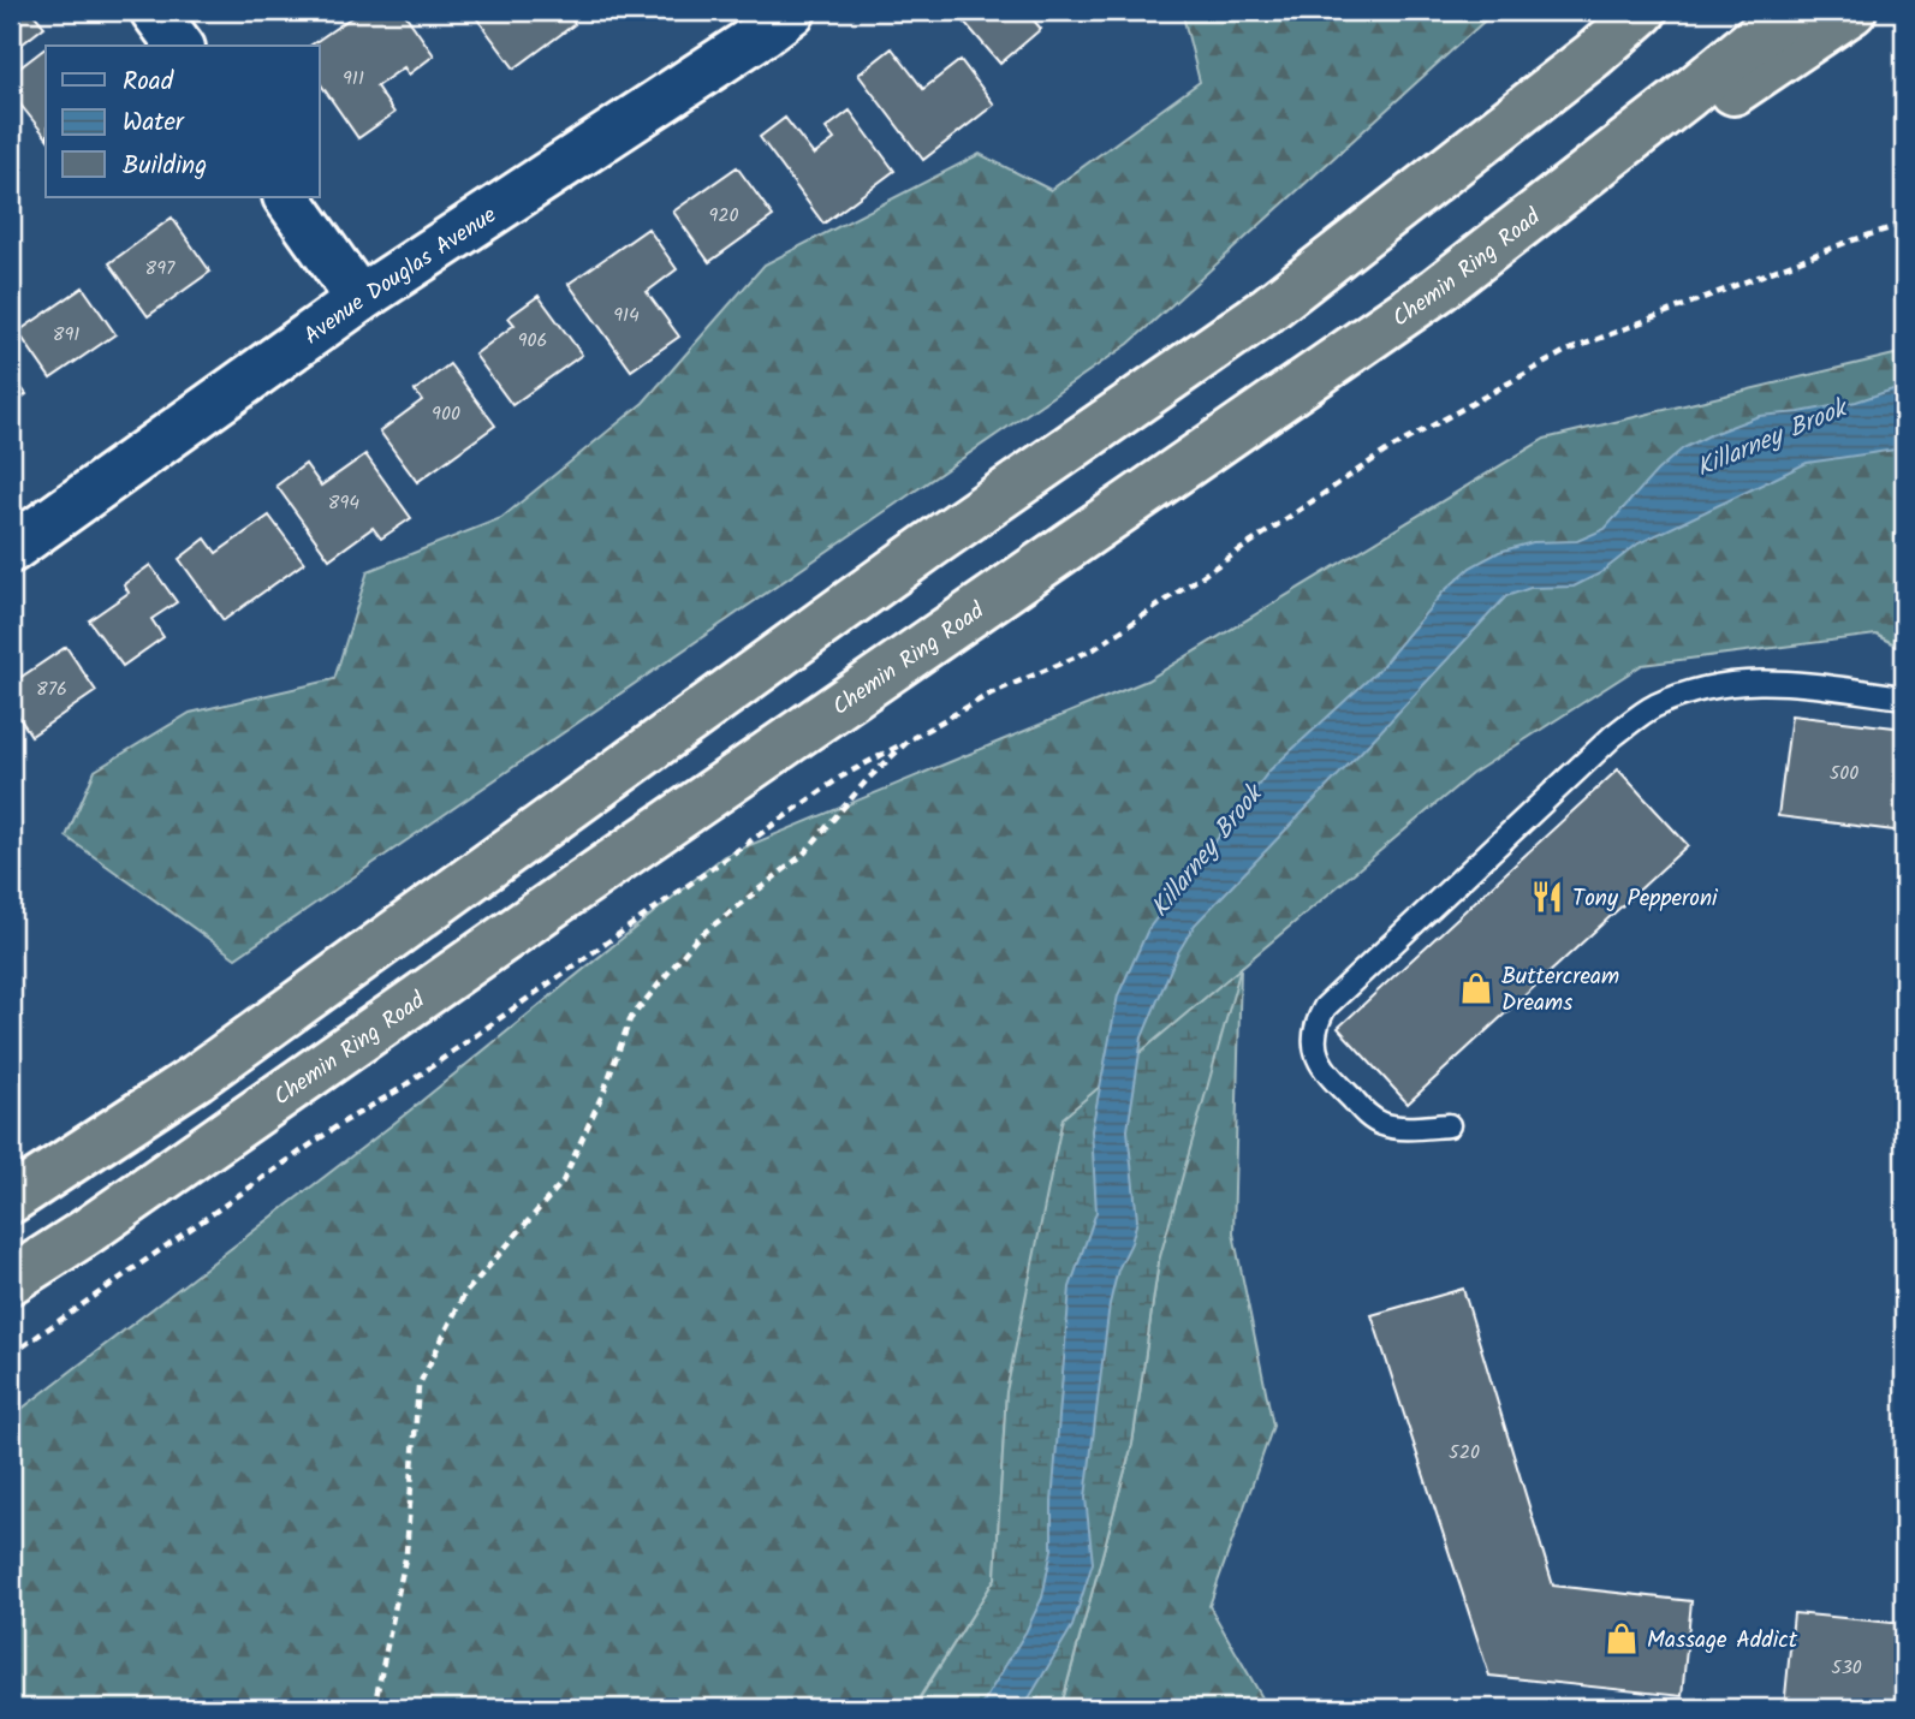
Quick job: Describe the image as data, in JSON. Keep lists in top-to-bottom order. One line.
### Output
{"streets":{"highway":["Chemin Ring Road"],"street":["Avenue Douglas Avenue"]},"water":["Killarney Brook"],"places":{"restaurant":["Tony Pepperoni"],"shop":["Buttercream Dreams","Massage Addict"]},"house_numbers":["911","920","897","914","891","906","900","894","876","500","520","530"],"legend":["Road","Water","Building"]}
